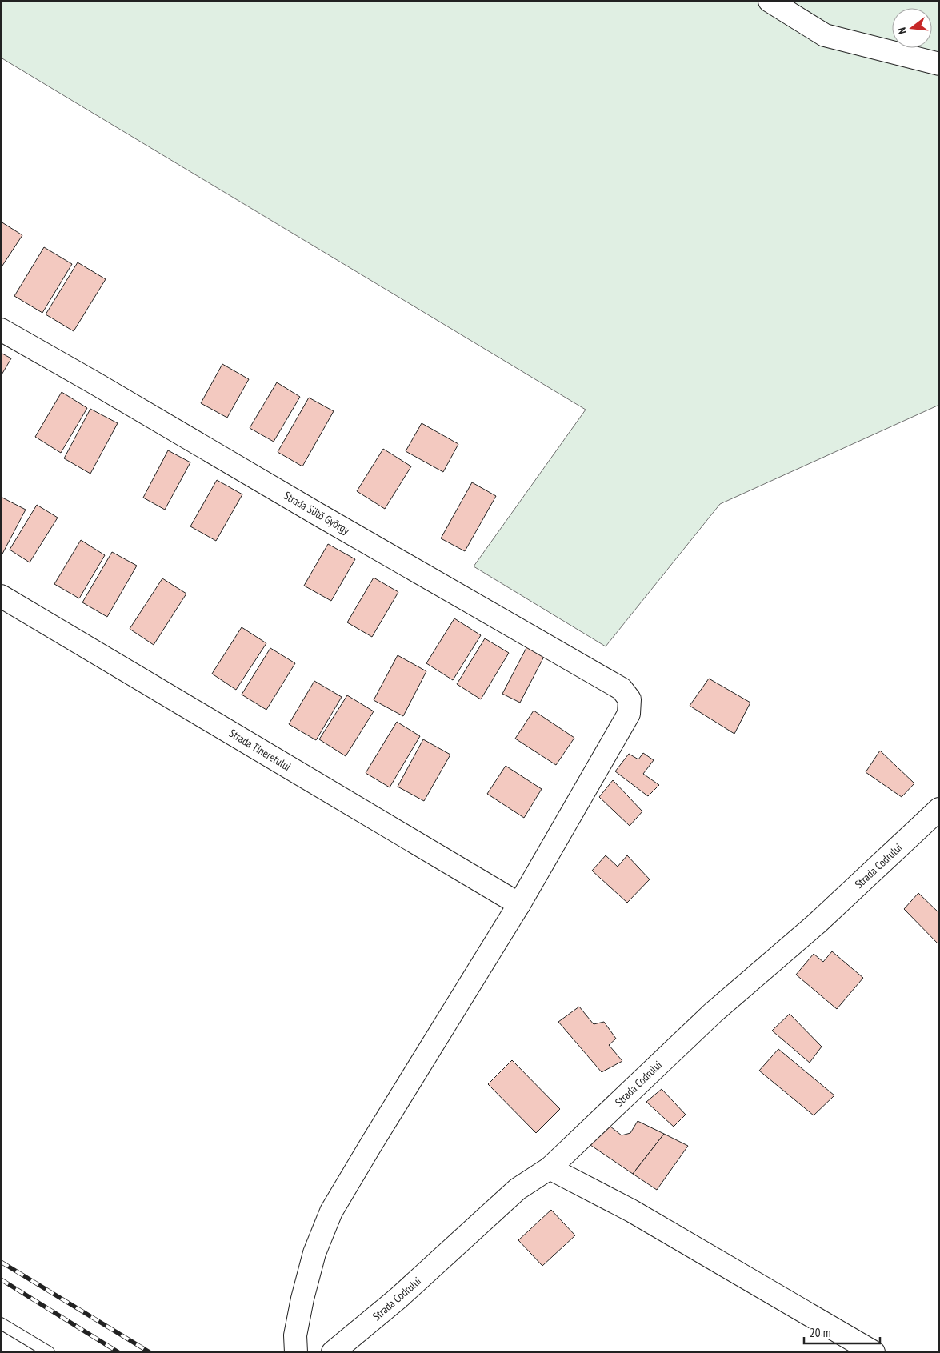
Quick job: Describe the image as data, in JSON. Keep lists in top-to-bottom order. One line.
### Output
{"streets":{"street":["Strada Sütő György","Strada Tineretului","Strada Codrului"]},"crossings":[["Strada Sütő György","Strada Tineretului"]],"scale_bar":"20 m","north":"left"}
